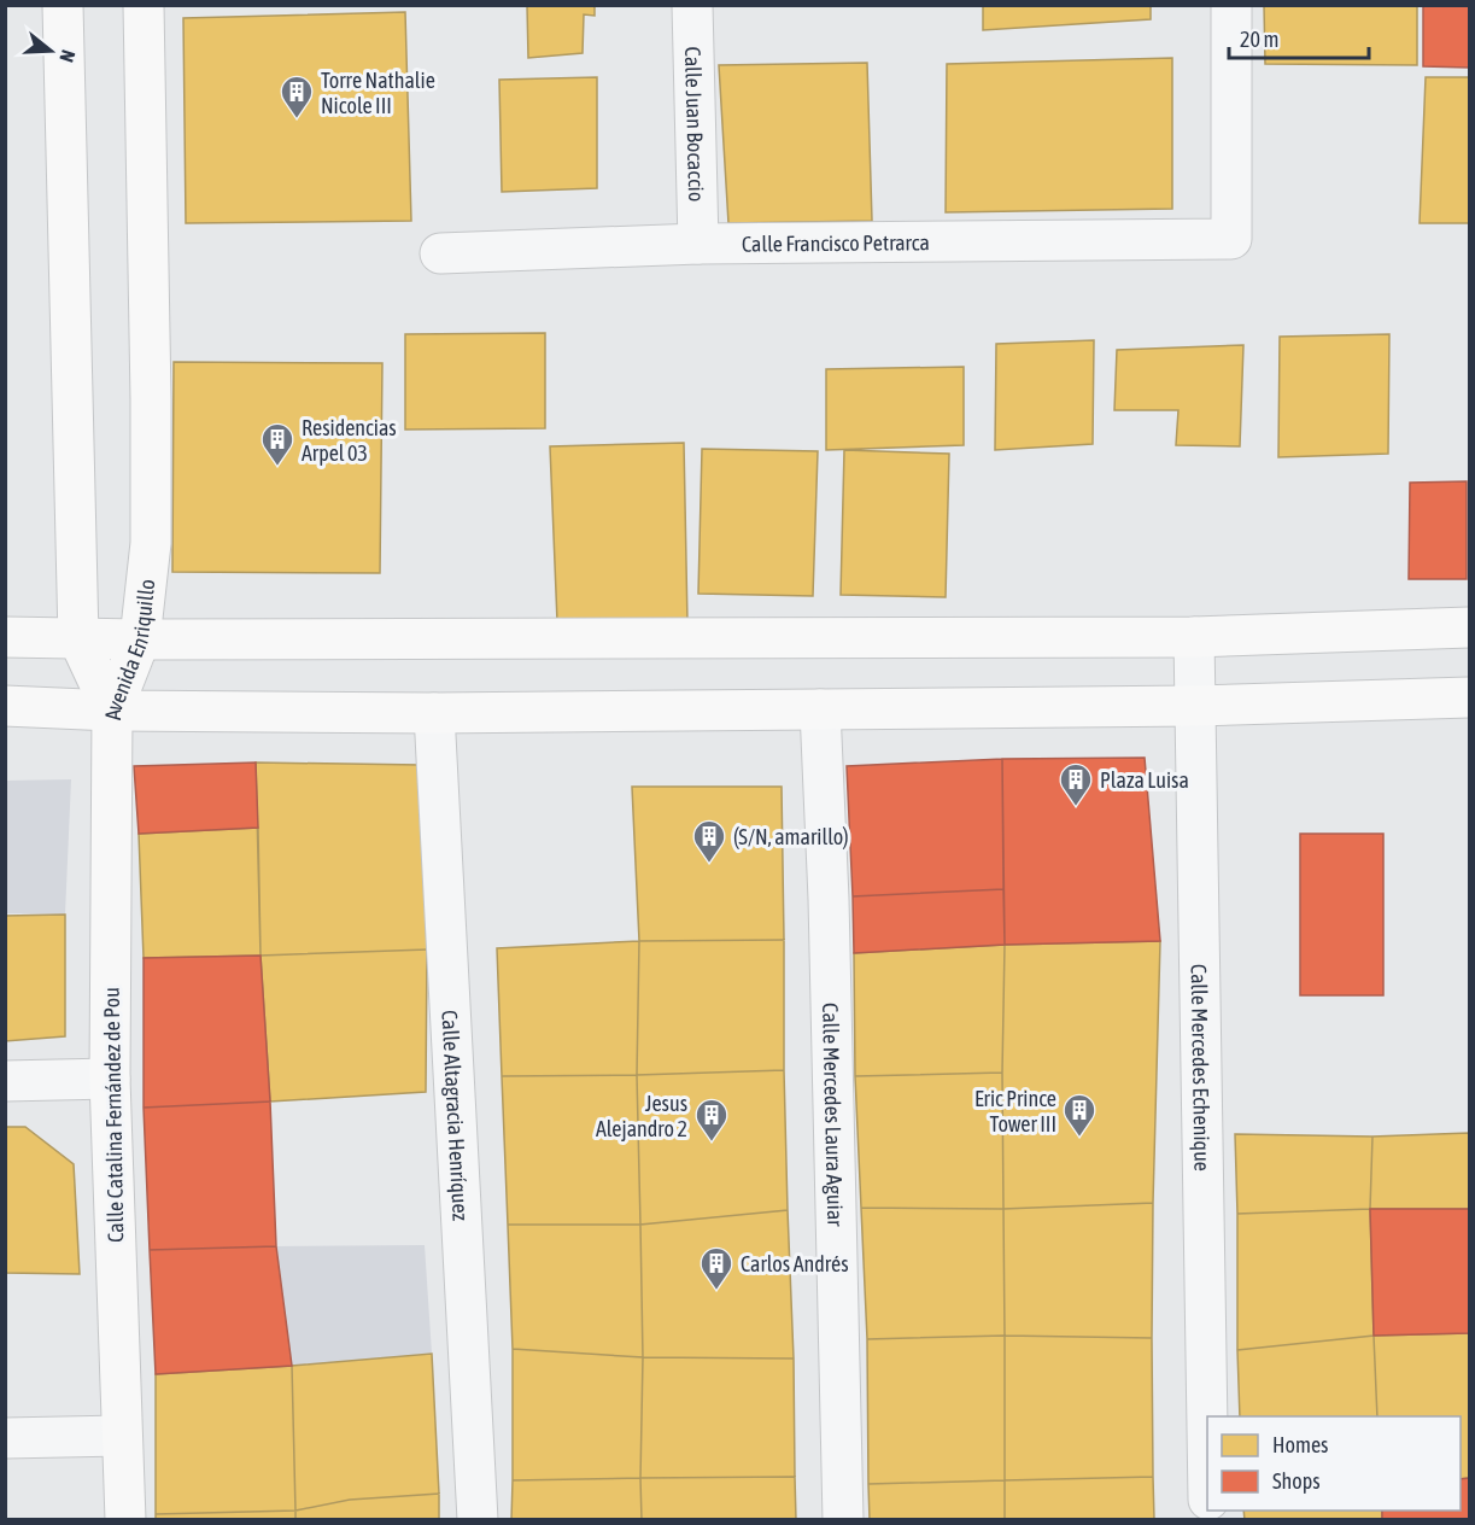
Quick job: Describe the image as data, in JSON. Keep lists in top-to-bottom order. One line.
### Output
{"streets":{"street":["Calle Juan Bocaccio","Calle Francisco Petrarca","Avenida Enriquillo","Calle Mercedes Echenique","Calle Catalina Fernández de Pou","Calle Mercedes Laura Aguiar","Calle Altagracia Henríquez"]},"crossings":[["Calle Juan Bocaccio","Calle Francisco Petrarca"],["Avenida Enriquillo","Calle Catalina Fernández de Pou"]],"places":{"building":["Torre Nathalie Nicole III","Residencias Arpel 03","Plaza Luisa","(S/N, amarillo)","Eric Prince Tower III","Jesus Alejandro 2","Carlos Andrés"]},"legend":["Homes","Shops"],"scale_bar":"20 m","north":"right"}
